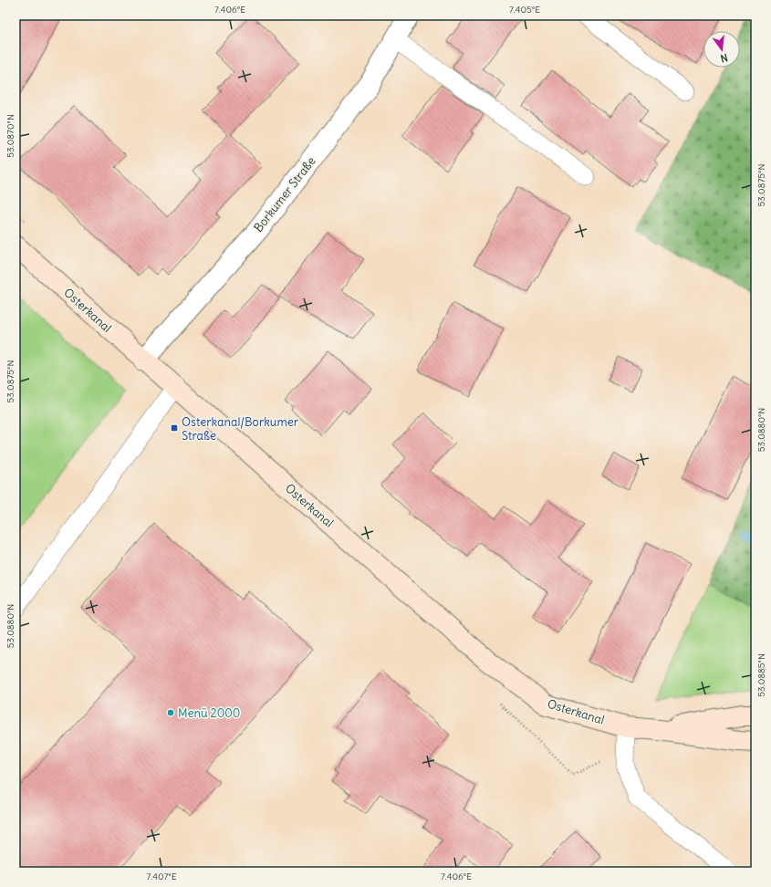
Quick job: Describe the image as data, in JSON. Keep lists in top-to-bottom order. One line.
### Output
{"streets":{"main road":["Osterkanal"],"street":["Borkumer Straße"]},"crossings":[["Borkumer Straße","Osterkanal"]],"places":{"transit":["Osterkanal/Borkumer Straße"],"other":["Menü 2000"]},"north":"bottom","coordinates":["7.406°E","7.405°E","53.0870°N","53.0875°N","53.0880°N","53.0885°N","7.407°E"]}
